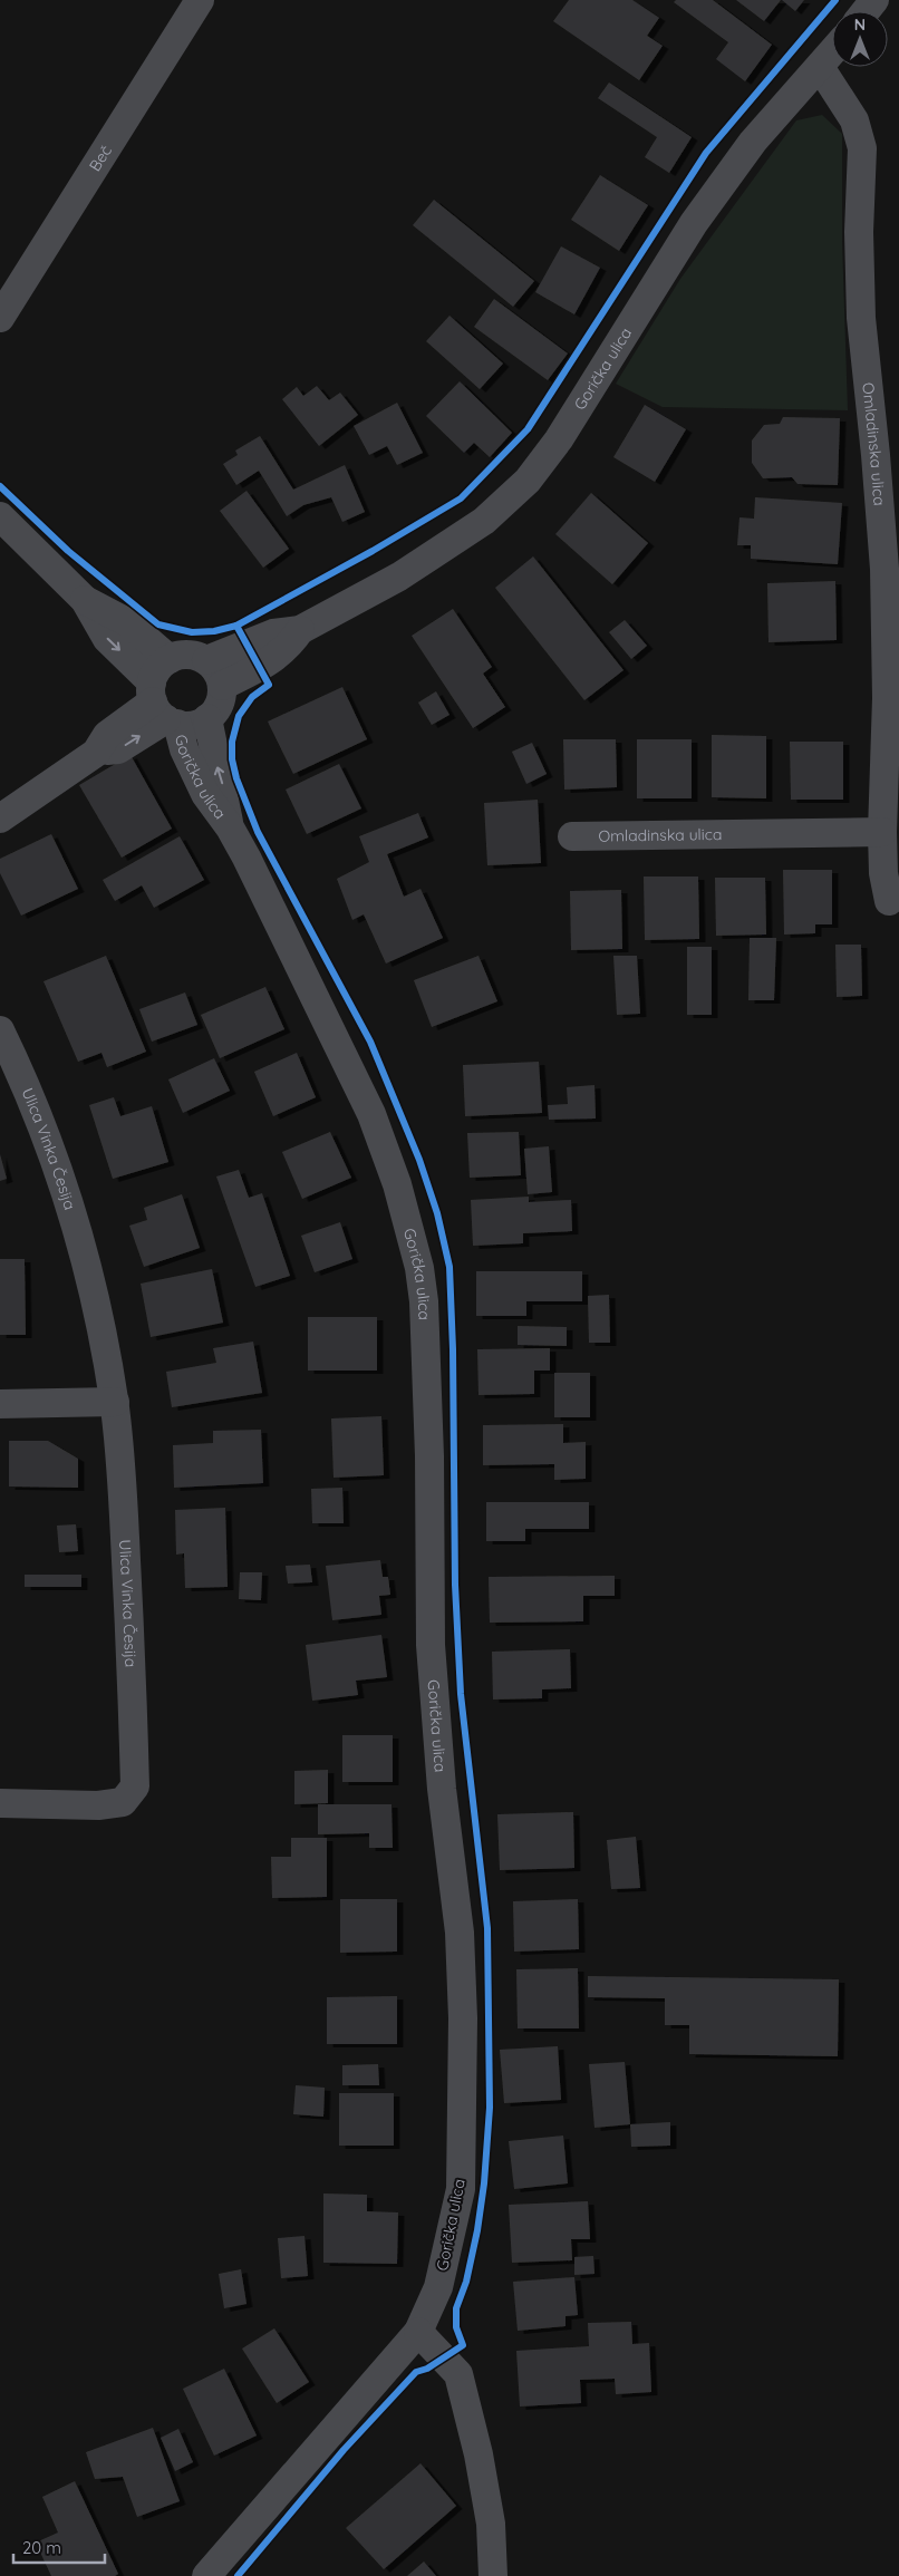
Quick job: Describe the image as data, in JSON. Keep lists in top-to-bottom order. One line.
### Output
{"streets":{"street":["Beč","Gorička ulica","Omladinska ulica","Ulica Vinka Česija"]},"crossings":[["Gorička ulica","Omladinska ulica"]],"scale_bar":"20 m","north":"top"}
